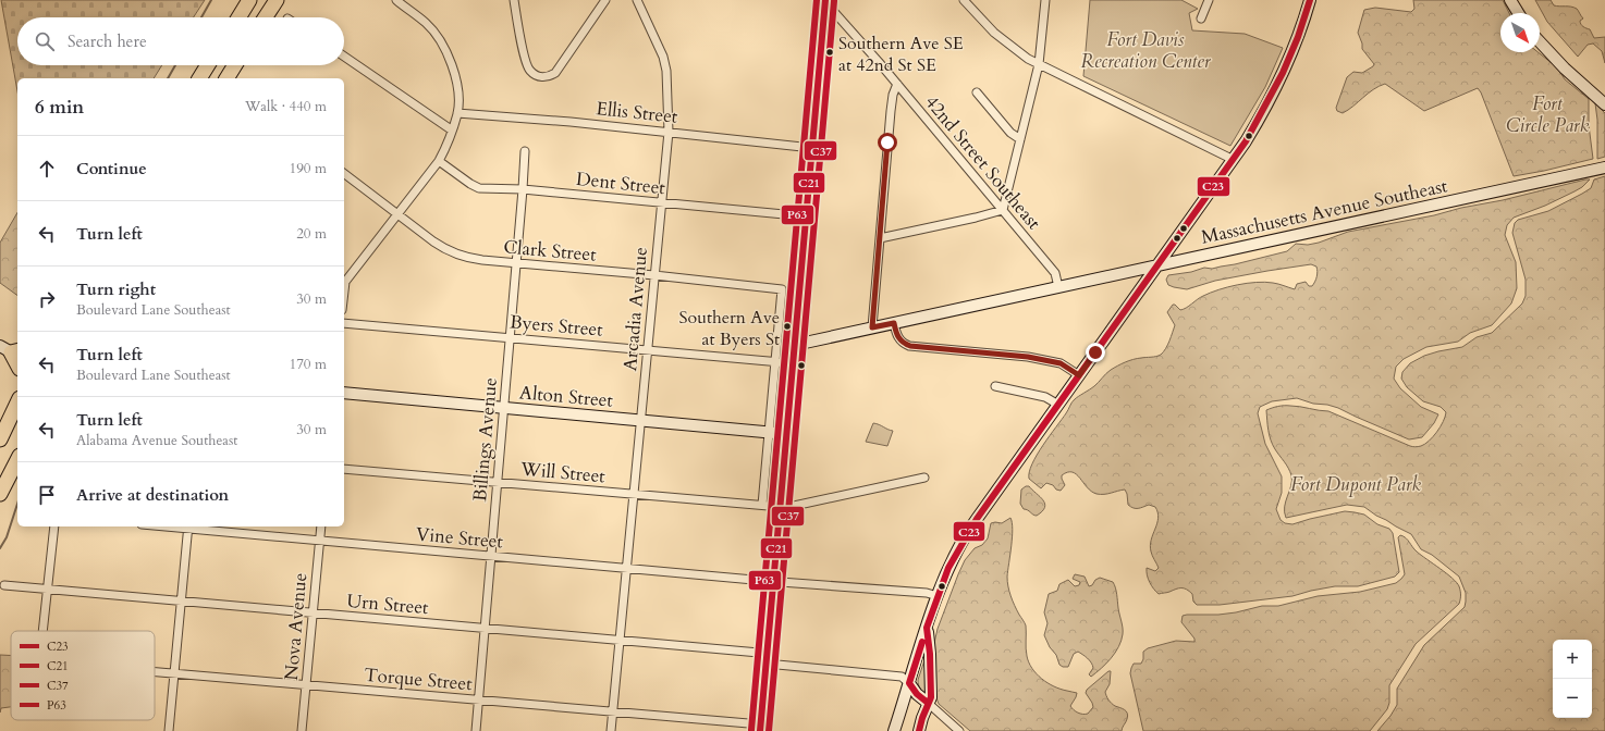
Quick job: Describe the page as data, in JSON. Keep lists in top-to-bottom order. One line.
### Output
{"streets":{"street":["Ellis Street","42nd Street Southeast","Dent Street","Massachusetts Avenue Southeast","Clark Street","Arcadia Avenue","Byers Street","Alton Street","Billings Avenue","Will Street","Vine Street","Urn Street","Nova Avenue","Torque Street"]},"crossings":[["Ellis Street","Arcadia Avenue"],["42nd Street Southeast","Massachusetts Avenue Southeast"],["Dent Street","Arcadia Avenue"],["Dent Street","Billings Avenue"],["Clark Street","Arcadia Avenue"],["Clark Street","Byers Street"],["Clark Street","Billings Avenue"],["Arcadia Avenue","Byers Street"],["Arcadia Avenue","Alton Street"],["Arcadia Avenue","Will Street"],["Arcadia Avenue","Vine Street"],["Arcadia Avenue","Urn Street"],["Arcadia Avenue","Torque Street"],["Byers Street","Billings Avenue"],["Alton Street","Billings Avenue"],["Billings Avenue","Will Street"],["Billings Avenue","Vine Street"],["Billings Avenue","Urn Street"],["Billings Avenue","Torque Street"],["Vine Street","Nova Avenue"],["Urn Street","Nova Avenue"],["Nova Avenue","Torque Street"]],"parks":["Fort Davis Recreation Center","Fort Circle Park","Fort Dupont Park"],"places":["Southern Ave SE at 42nd St SE","Southern Ave at Byers St"],"lines":["transit line C23","transit line C21","transit line P63","transit line C37"],"legend":["C23","C21","C37","P63"],"north":"bottom right","page":{"search":"Search here","heading":["6 min","Walk · 440 m"],"list":[["Continue","190 m"],["Turn left","20 m"],["Turn right","Boulevard Lane Southeast","30 m"],["Turn left","Boulevard Lane Southeast","170 m"],["Turn left","Alabama Avenue Southeast","30 m"],"Arrive at destination"],"map_buttons":["+","−"]}}
